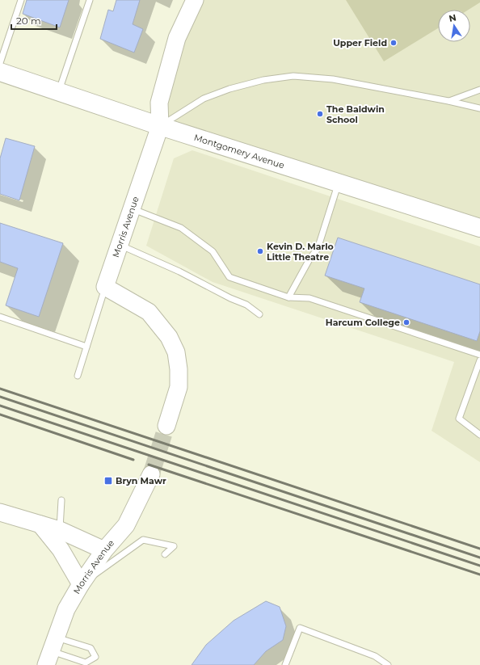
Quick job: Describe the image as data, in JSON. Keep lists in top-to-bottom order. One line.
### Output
{"streets":{"main road":["Montgomery Avenue"],"street":["Morris Avenue"]},"crossings":[["Montgomery Avenue","Morris Avenue"]],"places":{"other":["Upper Field","The Baldwin School","Kevin D. Marlo Little Theatre","Harcum College"],"transit":["Bryn Mawr"]},"scale_bar":"20 m","north":"top"}
